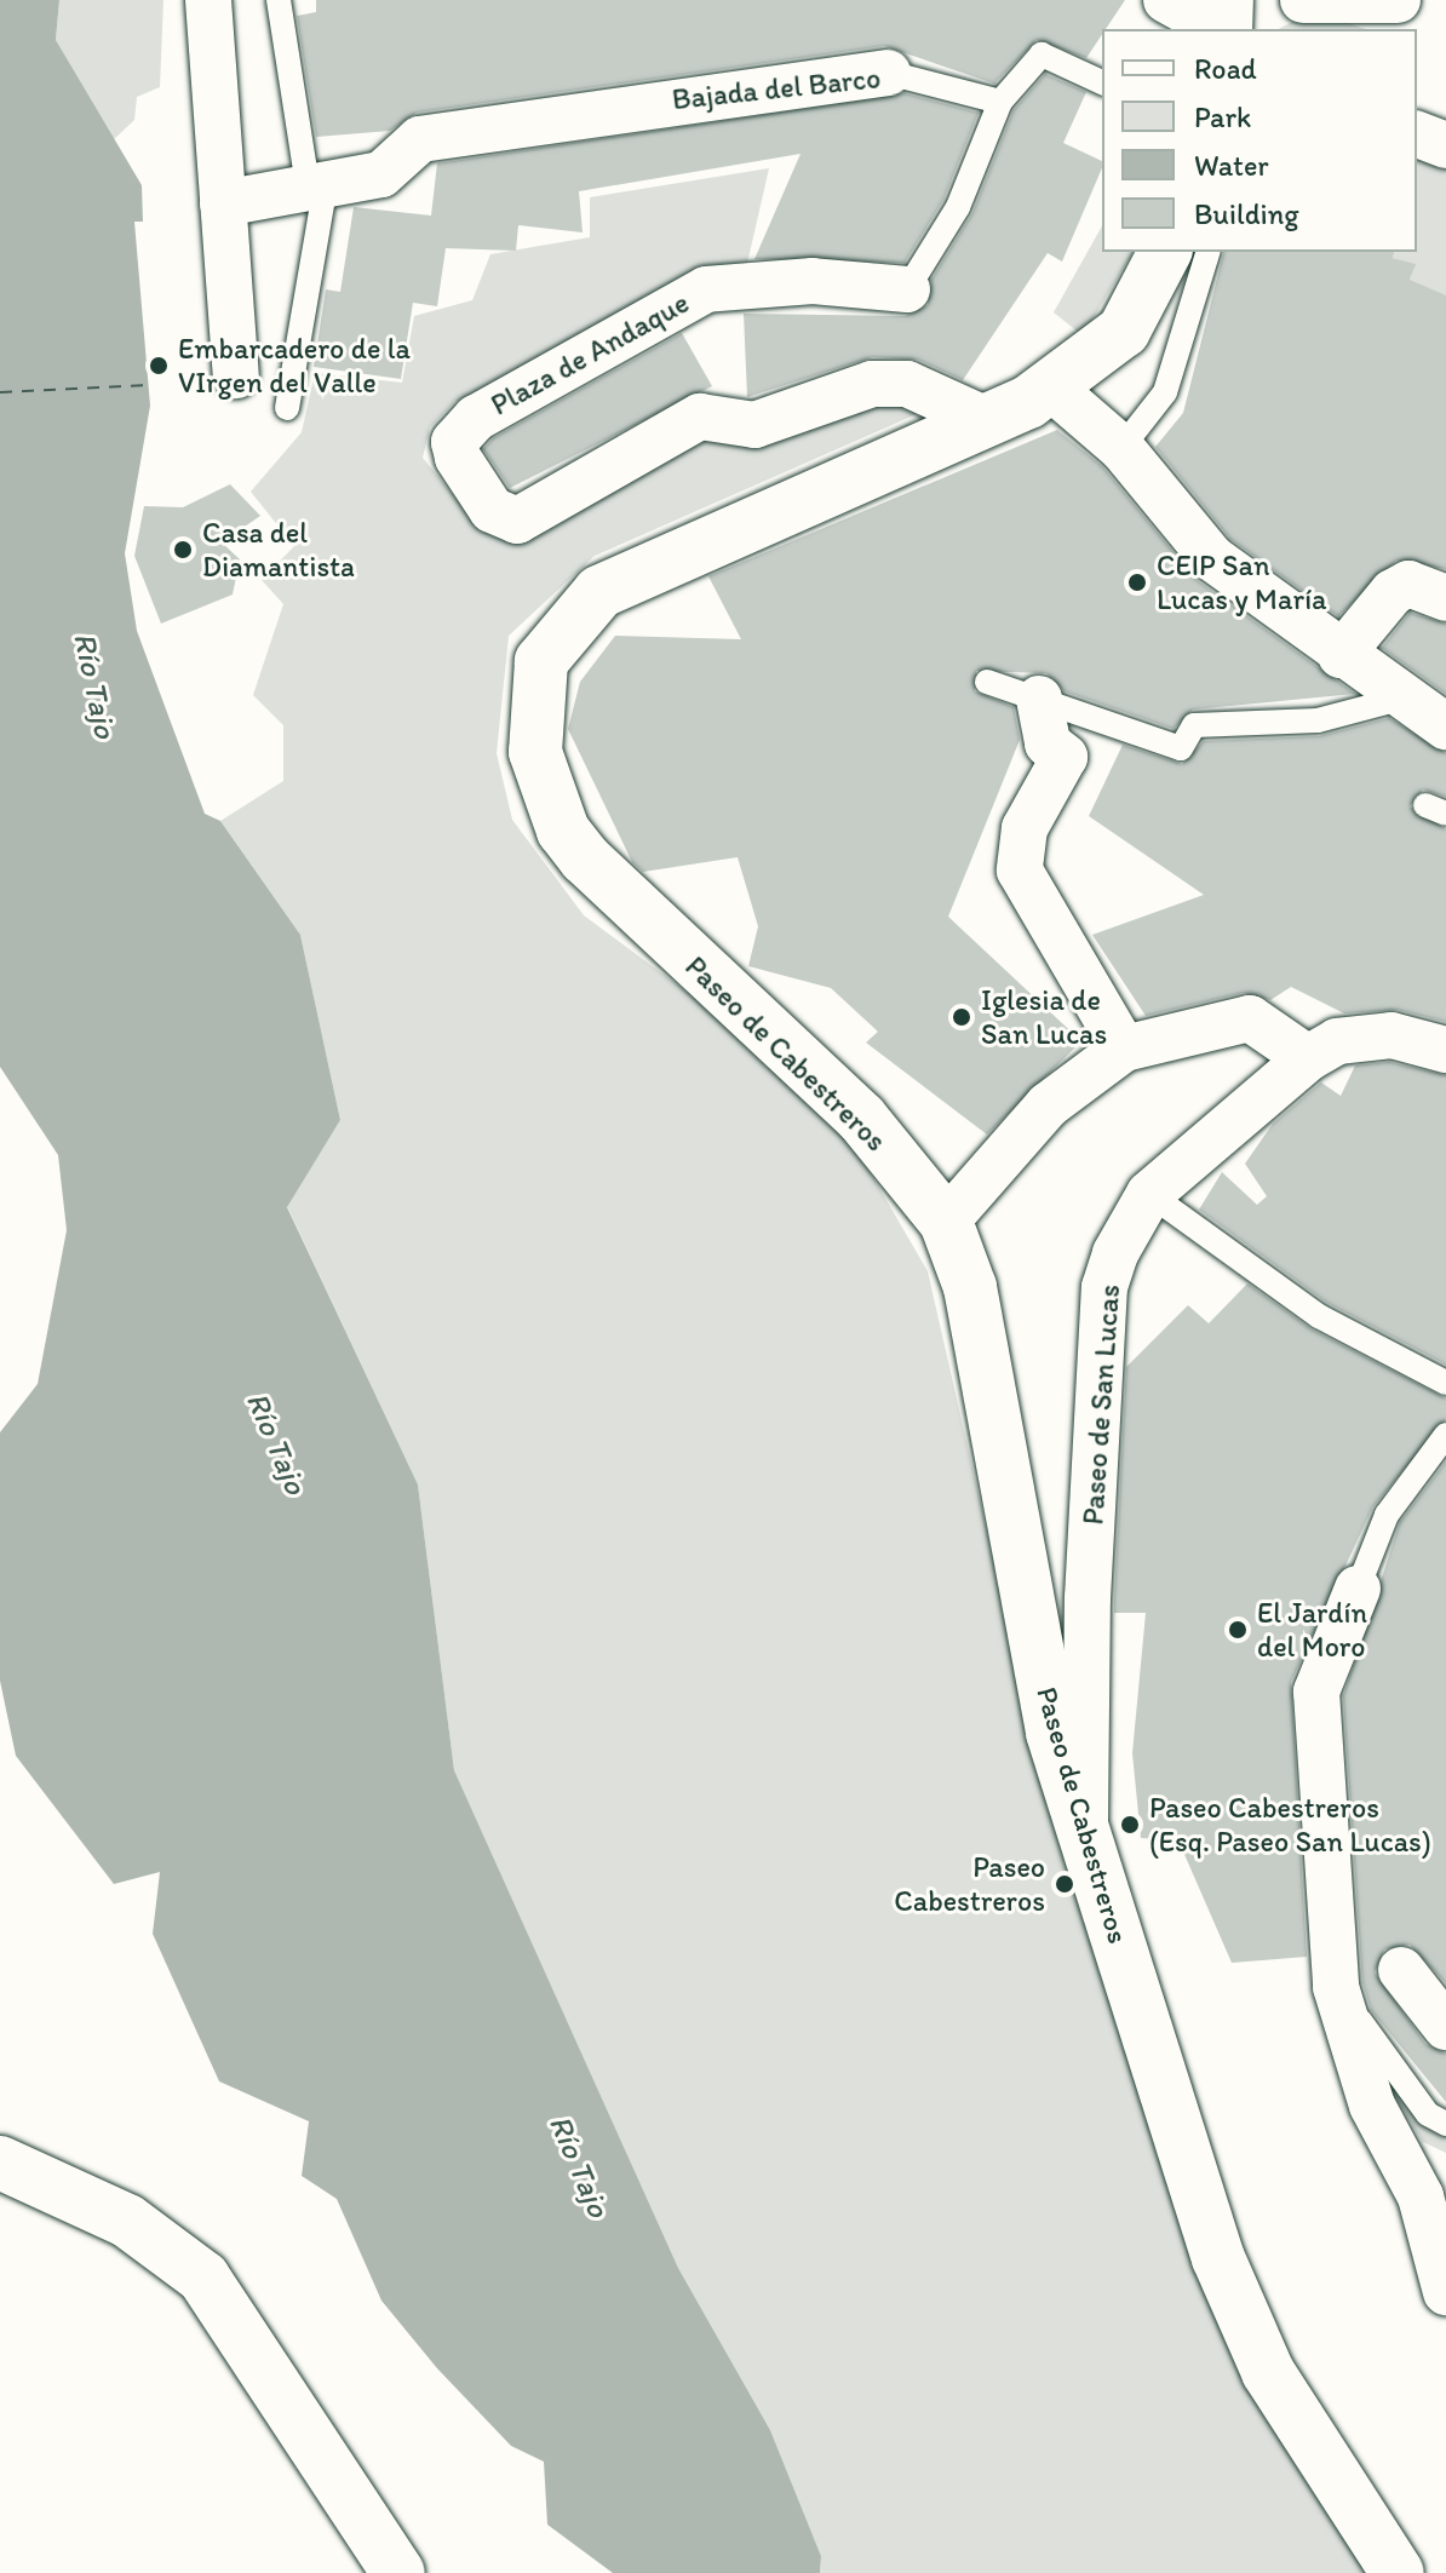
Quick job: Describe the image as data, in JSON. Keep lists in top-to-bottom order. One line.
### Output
{"streets":{"street":["Bajada del Barco","Plaza de Andaque","Paseo de Cabestreros","Paseo de San Lucas"]},"crossings":[["Plaza de Andaque","Paseo de Cabestreros"],["Paseo de Cabestreros","Paseo de San Lucas"]],"water":["Río Tajo"],"places":["Embarcadero de la VIrgen del Valle","Casa del Diamantista","CEIP San Lucas y María","Iglesia de San Lucas","El Jardín del Moro","Paseo Cabestreros (Esq. Paseo San Lucas)","Paseo Cabestreros"],"legend":["Road","Park","Water","Building"]}
